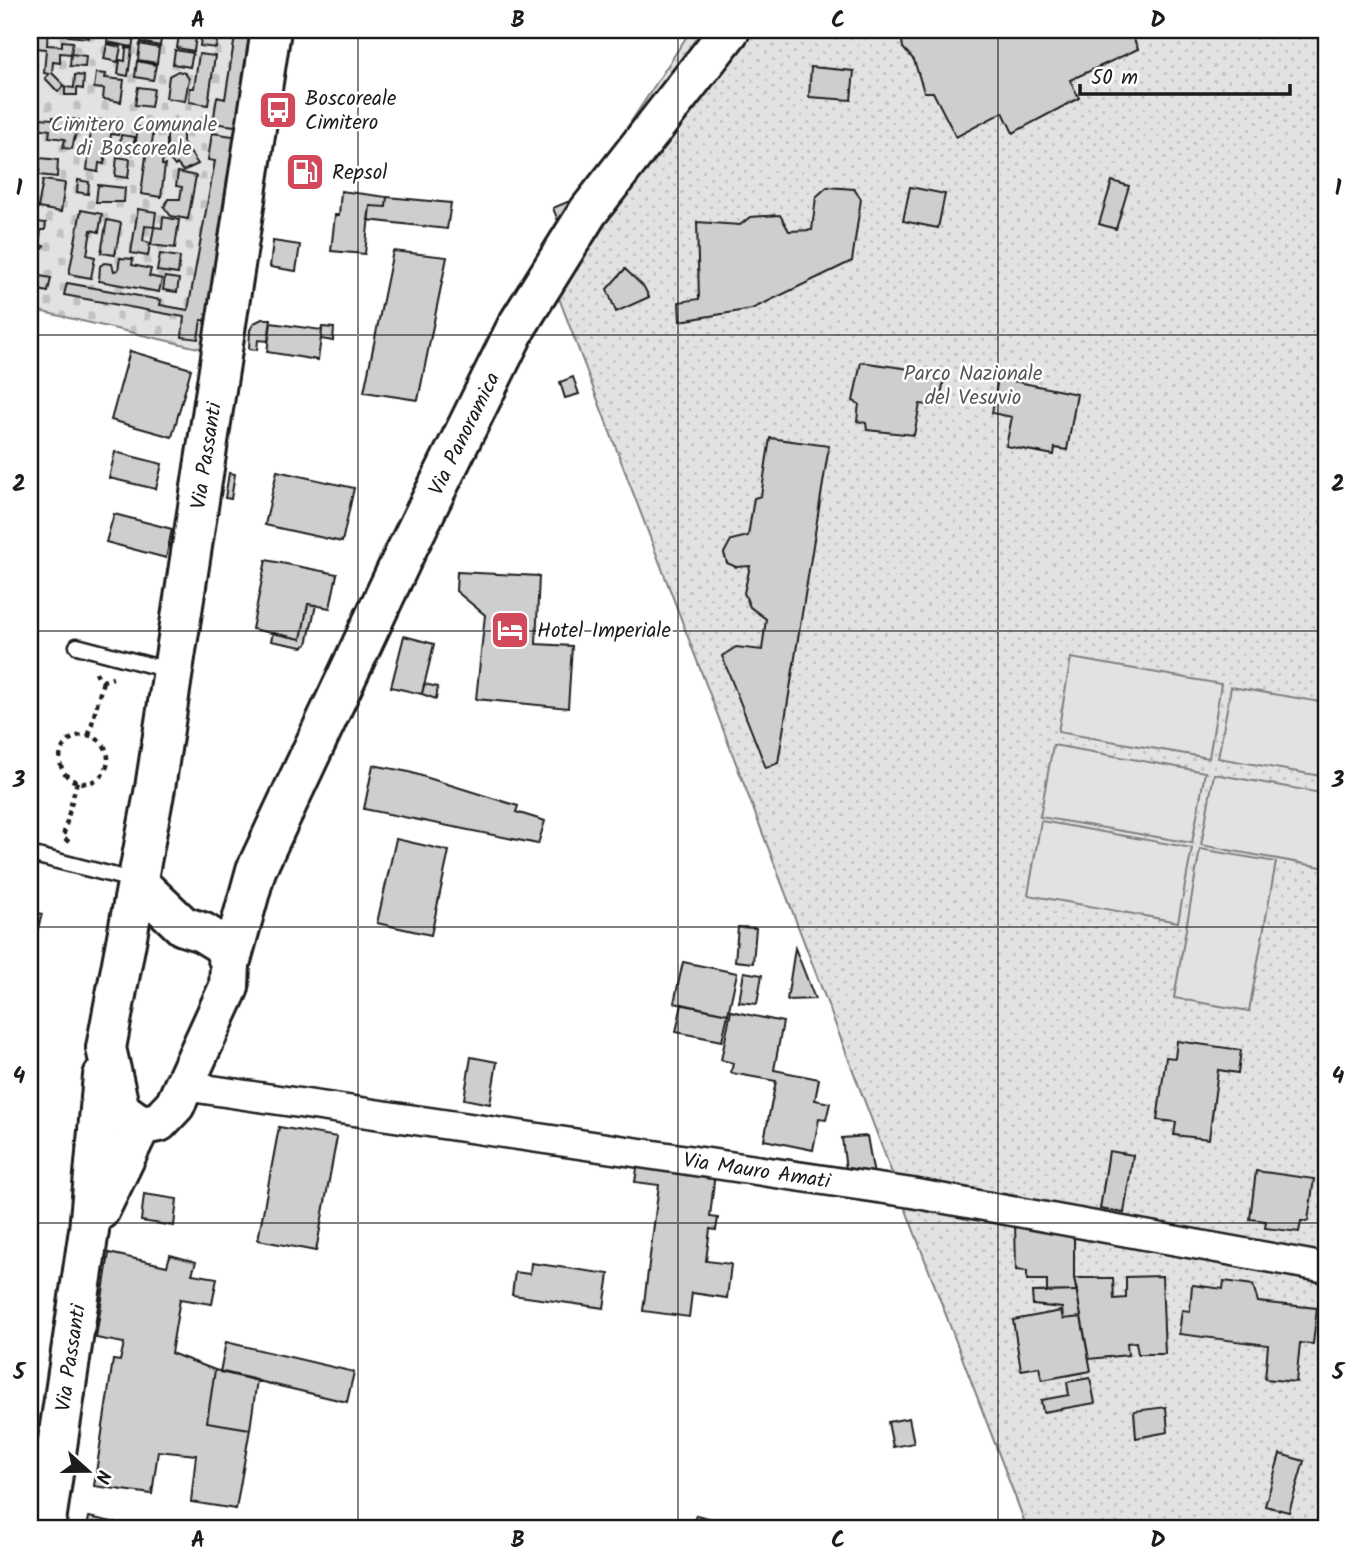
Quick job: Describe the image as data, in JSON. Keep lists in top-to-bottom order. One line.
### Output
{"streets":{"main road":["Via Panoramica","Via Passanti"],"street":["Via Mauro Amati"]},"crossings":[["Via Panoramica","Via Passanti"]],"parks":["Cimitero Comunale di Boscoreale","Parco Nazionale del Vesuvio"],"places":{"bus stop":["Boscoreale Cimitero"],"fuel station":["Repsol"],"hotel":["Hotel Imperiale"]},"scale_bar":"50 m","north":"right","grid":{"columns":["A","B","C","D"],"rows":["1","2","3","4","5"]}}
